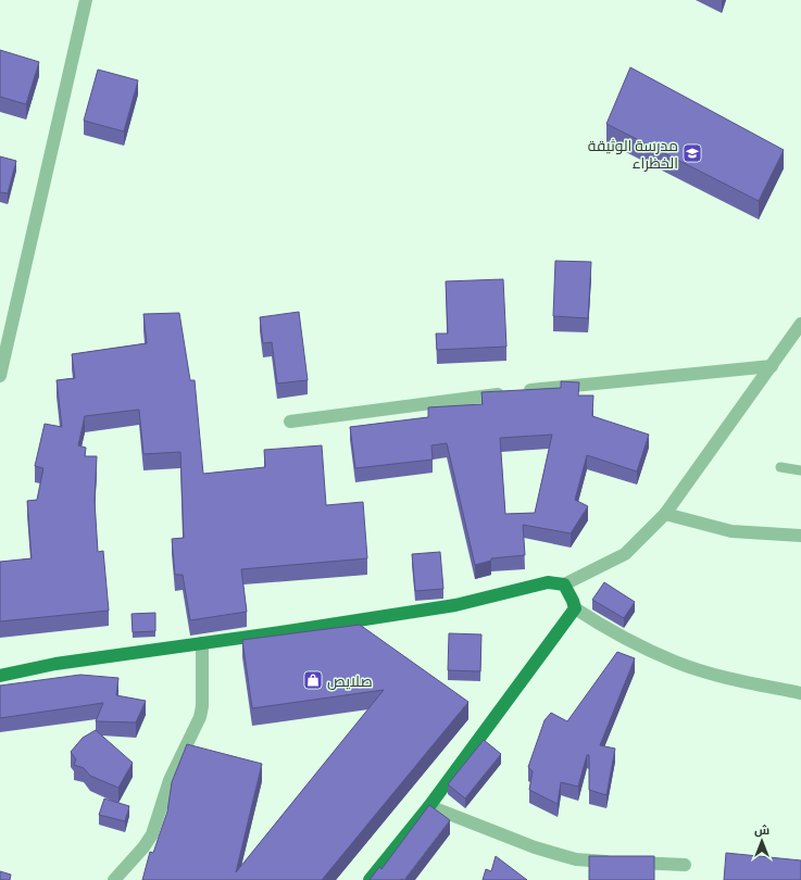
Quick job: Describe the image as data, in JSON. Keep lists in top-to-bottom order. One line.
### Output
{"places":{"school or university":["مدرسة الوثيقة الخظراء"],"shop":["صلايص"]},"north":"top"}
